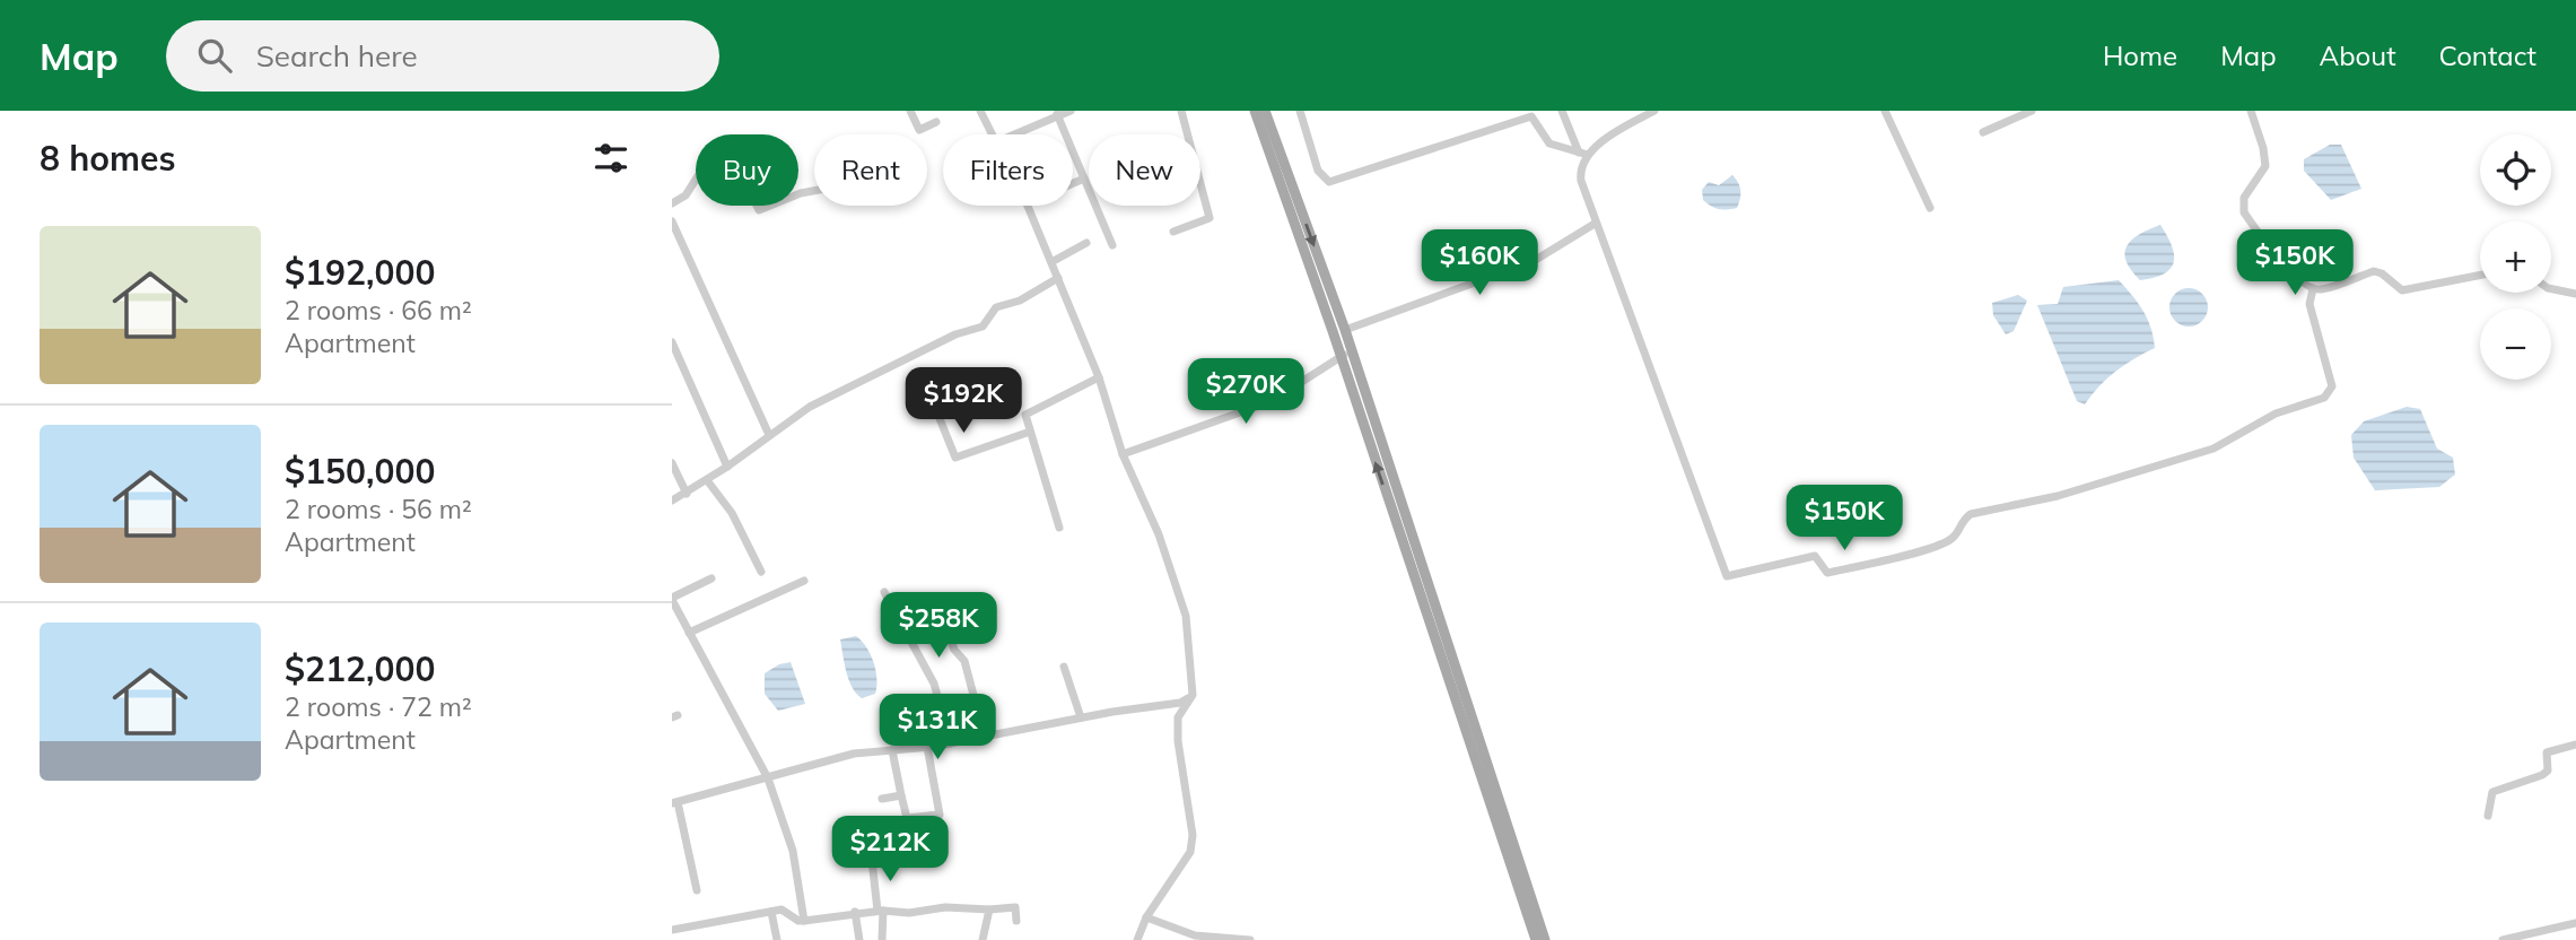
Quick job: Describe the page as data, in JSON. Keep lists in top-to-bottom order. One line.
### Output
{"page":{"header":"Map","search":"Search here","nav":["Home","Map","About","Contact"],"heading":"8 homes","map_buttons":["+","−"],"chip":["Buy","Rent","Filters","New"],"list":[{"name":"$192,000","note":"2 rooms · 66 m² · Apartment"},{"name":"$150,000","note":"2 rooms · 56 m² · Apartment"},{"name":"$212,000","note":"2 rooms · 72 m² · Apartment"}],"price":["$160K","$150K","$270K","$192K","$150K","$258K","$131K","$212K"]}}
